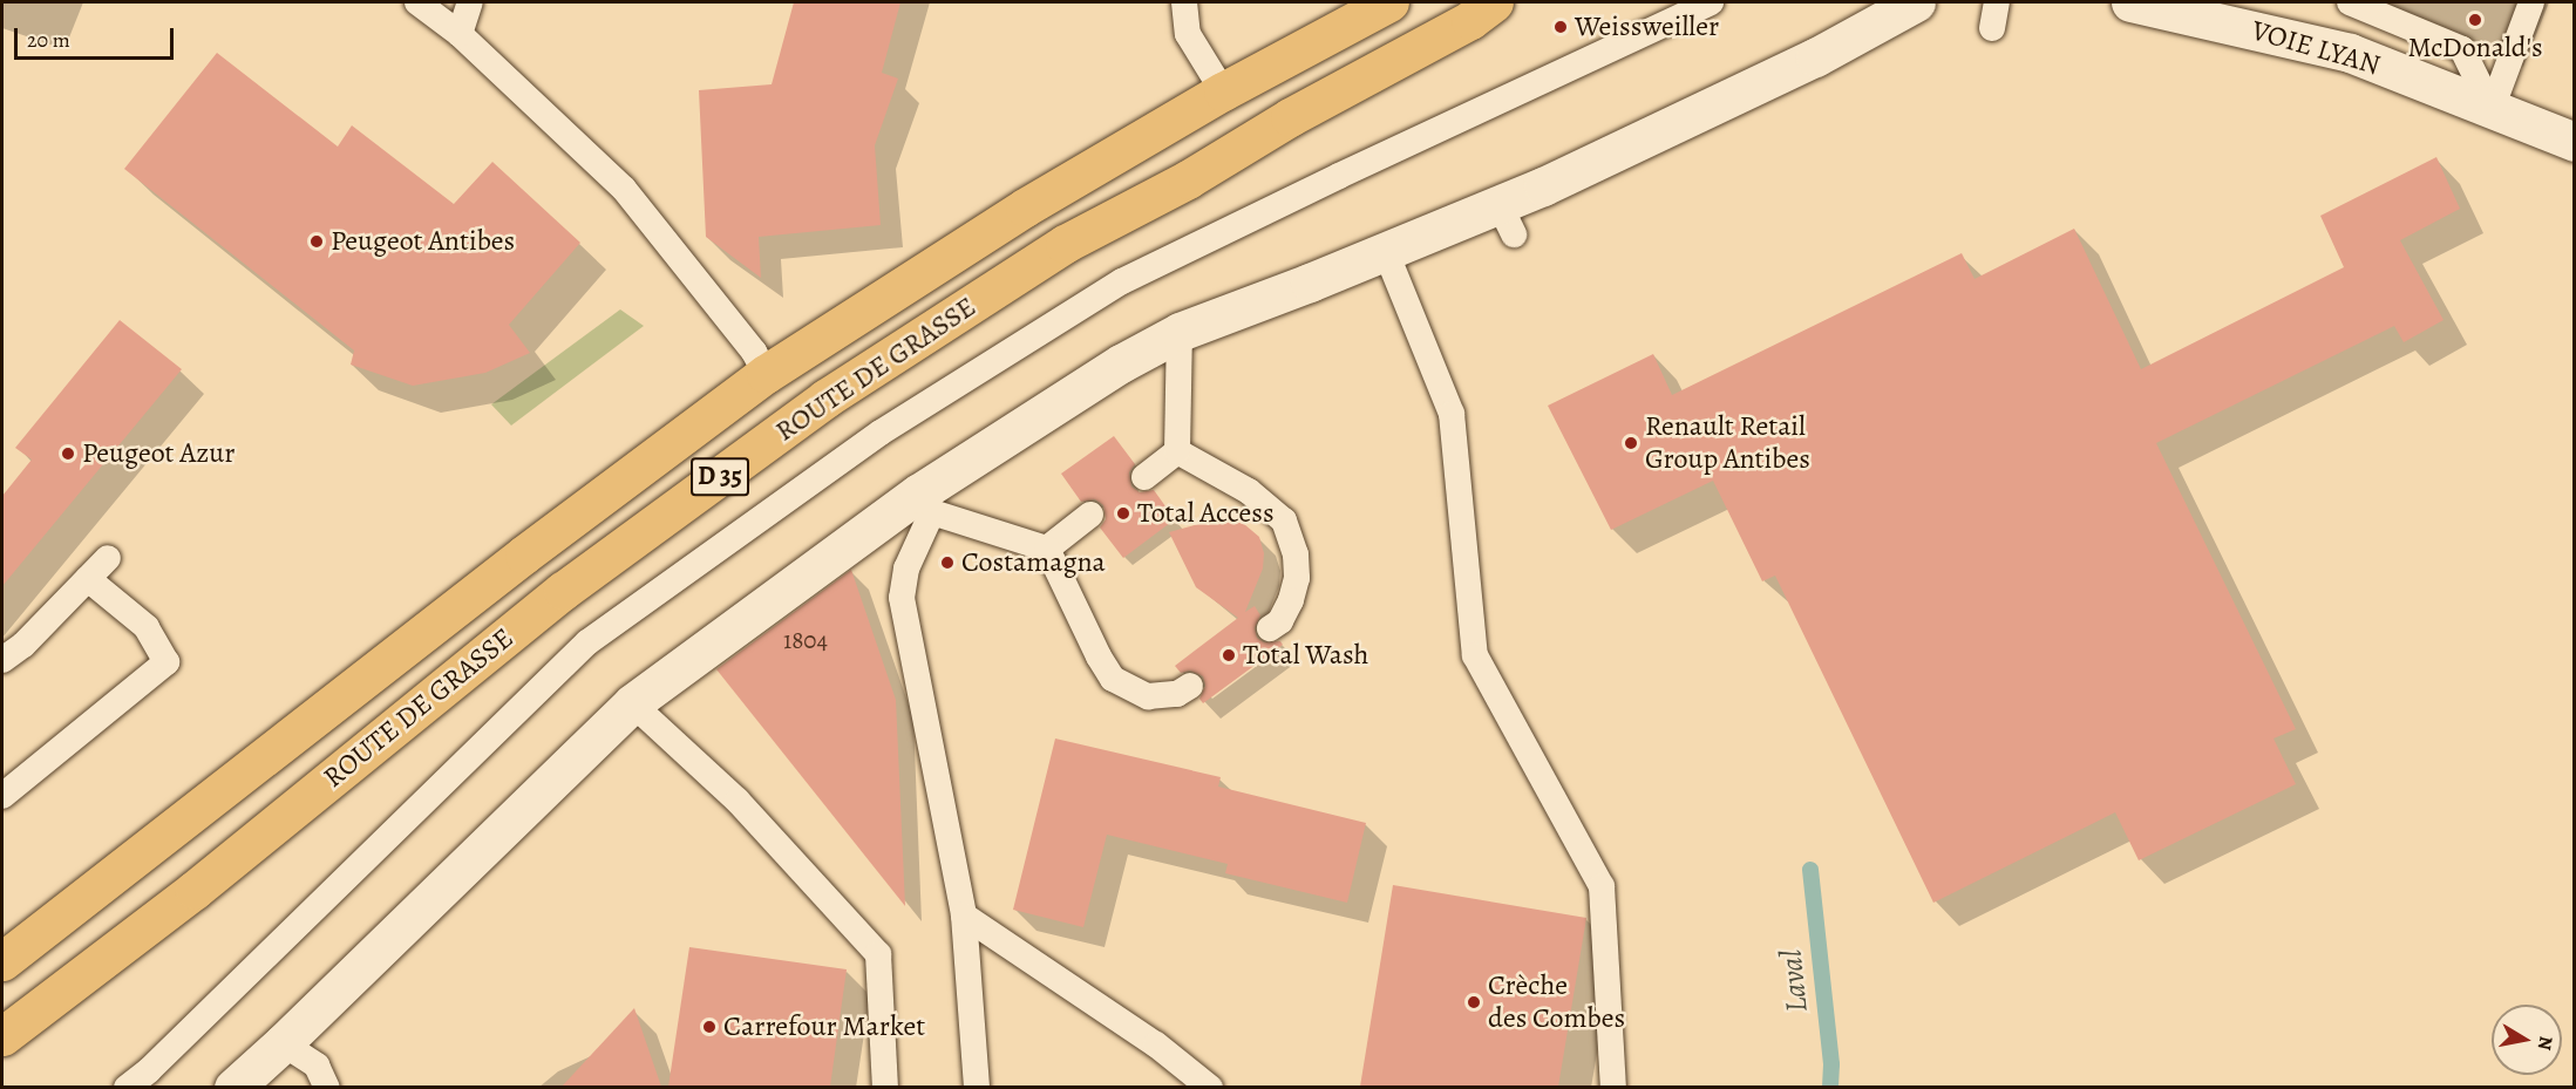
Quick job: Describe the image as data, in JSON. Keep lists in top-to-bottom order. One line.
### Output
{"streets":{"main road":["ROUTE DE GRASSE","D 35"],"street":["VOIE LYAN"]},"water":["Laval"],"places":["McDonald's","Weissweiller","Peugeot Antibes","Renault Retail Group Antibes","Peugeot Azur","Total Access","Costamagna","Total Wash","Crèche des Combes","Carrefour Market"],"house_numbers":["1804"],"scale_bar":"20 m","north":"right"}
